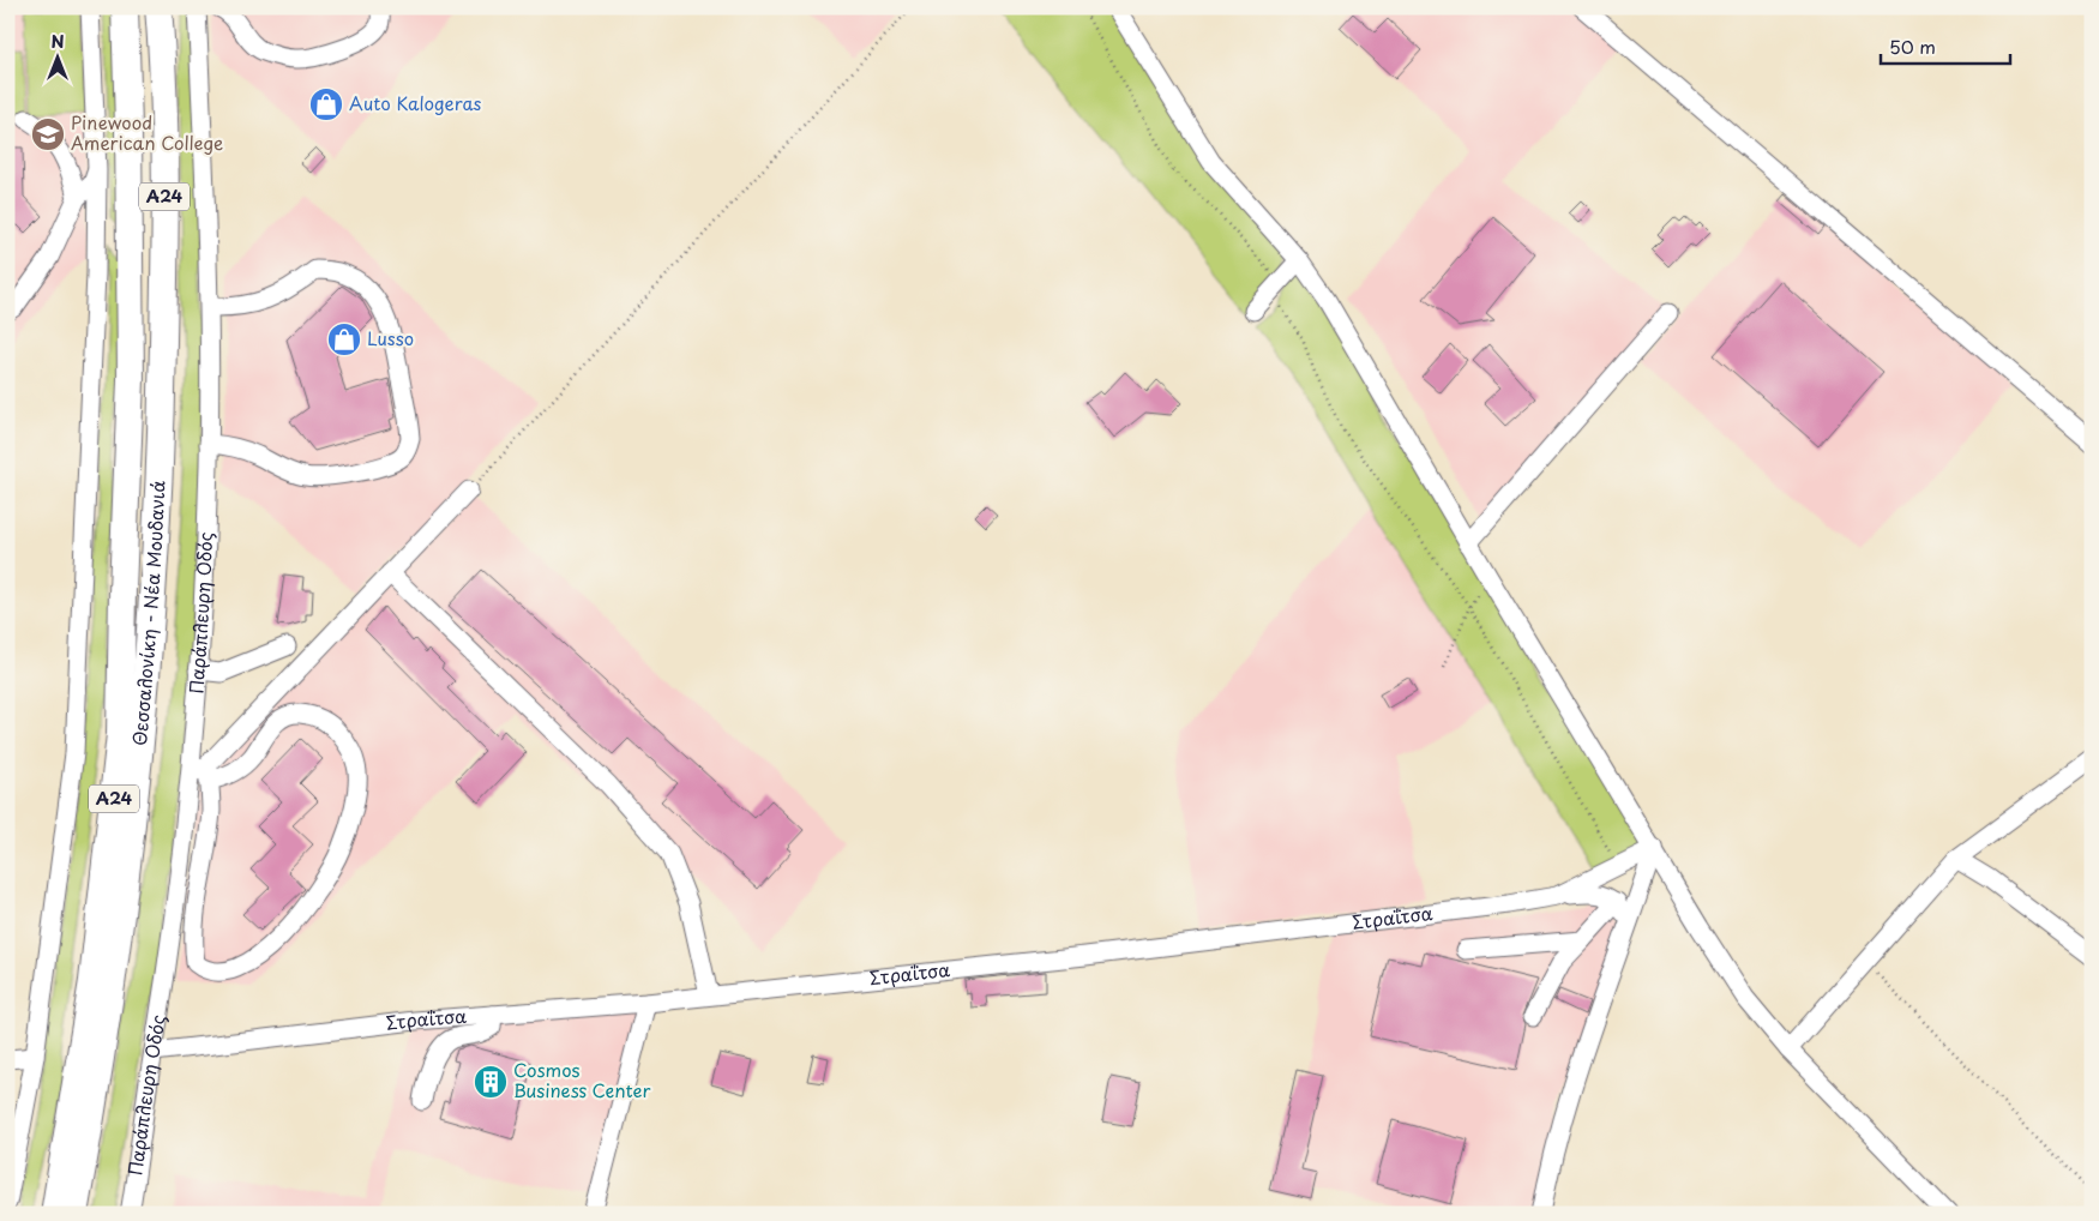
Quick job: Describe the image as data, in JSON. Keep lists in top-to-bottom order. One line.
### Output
{"streets":{"highway":["Α24","Θεσσαλονίκη - Νέα Μουδανιά"],"street":["Παράπλευρη Οδός","Στραΐτσα"]},"crossings":[["Παράπλευρη Οδός","Στραΐτσα"]],"places":{"shop":["Auto Kalogeras","Lusso"],"school or university":["Pinewood American College"],"building":["Cosmos Business Center"]},"scale_bar":"50 m","north":"top"}
